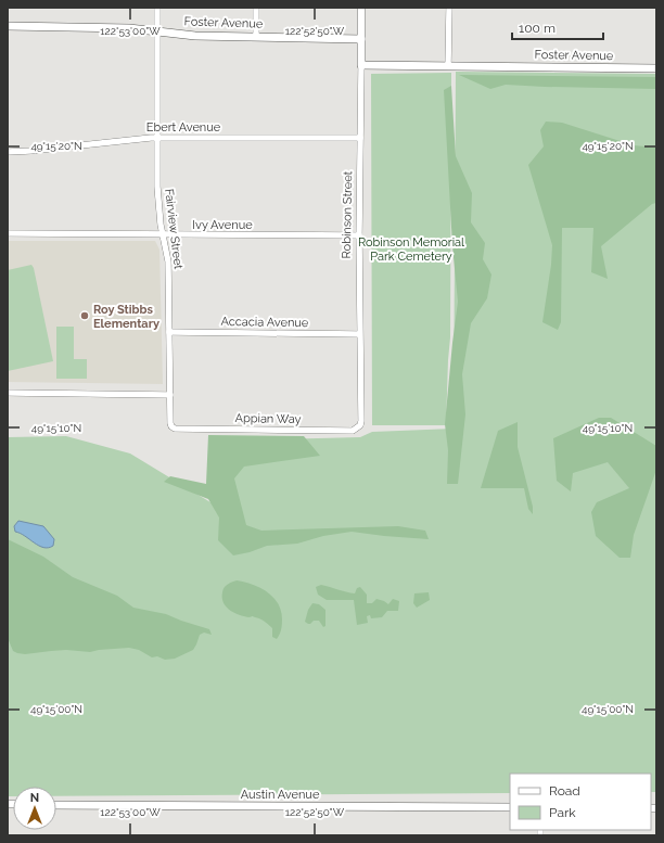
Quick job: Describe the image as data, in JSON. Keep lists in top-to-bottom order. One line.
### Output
{"streets":{"street":["Foster Avenue","Ebert Avenue","Robinson Street","Ivy Avenue","Fairview Street","Accacia Avenue","Appian Way","Austin Avenue"]},"crossings":[["Foster Avenue","Robinson Street"],["Foster Avenue","Fairview Street"],["Ebert Avenue","Robinson Street"],["Ebert Avenue","Fairview Street"],["Robinson Street","Ivy Avenue"],["Robinson Street","Accacia Avenue"],["Robinson Street","Appian Way"],["Ivy Avenue","Fairview Street"],["Fairview Street","Accacia Avenue"],["Fairview Street","Appian Way"]],"parks":["Robinson Memorial Park Cemetery"],"places":["Roy Stibbs Elementary"],"legend":["Road","Park"],"scale_bar":"100 m","north":"top","coordinates":["122°53'00\"W","122°52'50\"W","49°15'20\"N","49°15'10\"N","49°15'00\"N"]}
